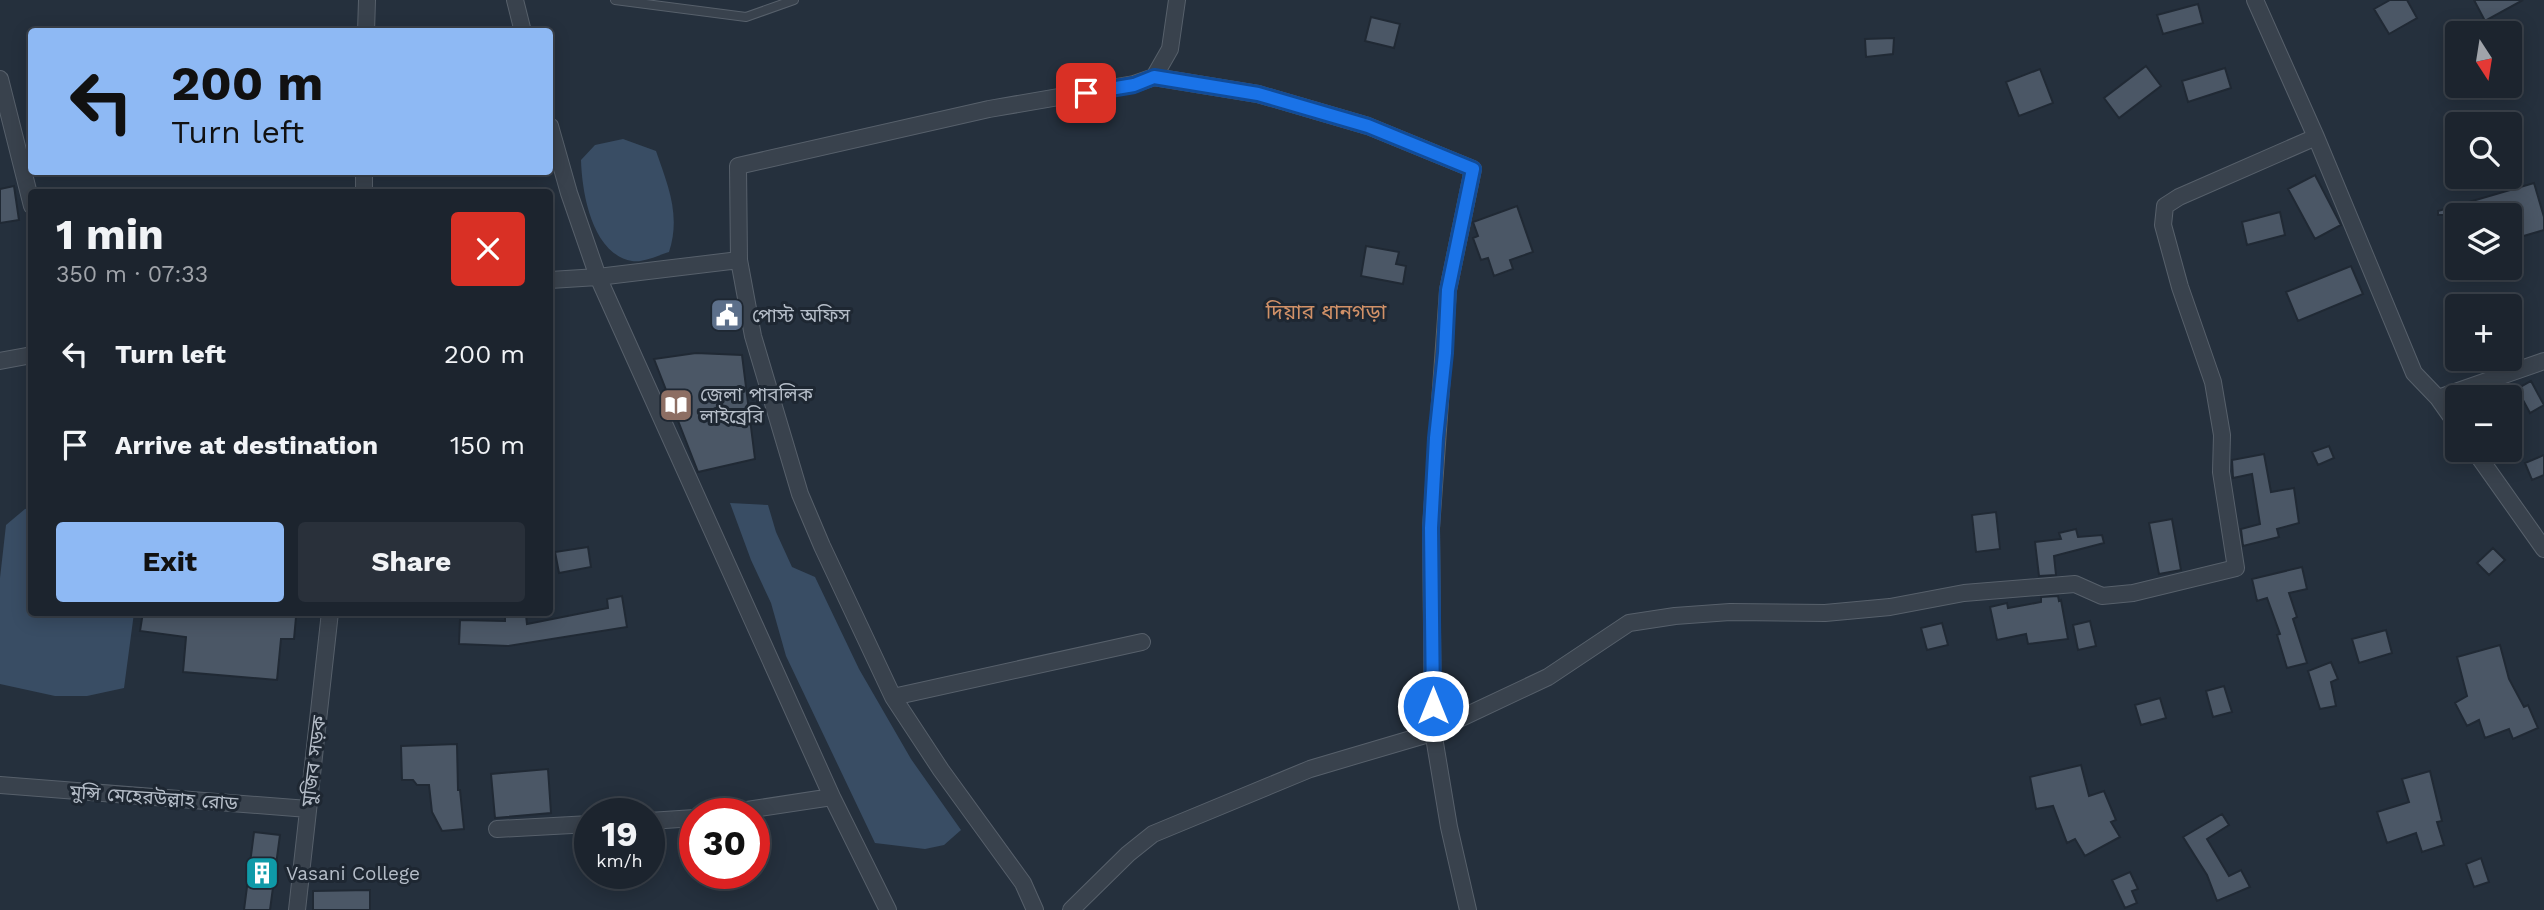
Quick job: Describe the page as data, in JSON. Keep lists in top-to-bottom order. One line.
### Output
{"streets":{"street":["মুজিব সড়ক","মুন্সি মেহেরউল্লাহ রোড"]},"crossings":[["মুজিব সড়ক","মুন্সি মেহেরউল্লাহ রোড"]],"districts":["দিয়ার ধানগড়া"],"places":{"public building":["পোস্ট অফিস"],"library":["জেলা পাবলিক লাইব্রেরি"],"building":["Vasani College"]},"north":"bottom","page":{"map_buttons":["+","−"],"turn":["200 m","Turn left"],"heading":["1 min","350 m · 07:33"],"list":[{"name":"Turn left","value":"200 m"},{"name":"Arrive at destination","value":"150 m"}],"buttons":["Exit","Share"],"speed":"19 km/h","limit":"30"}}
